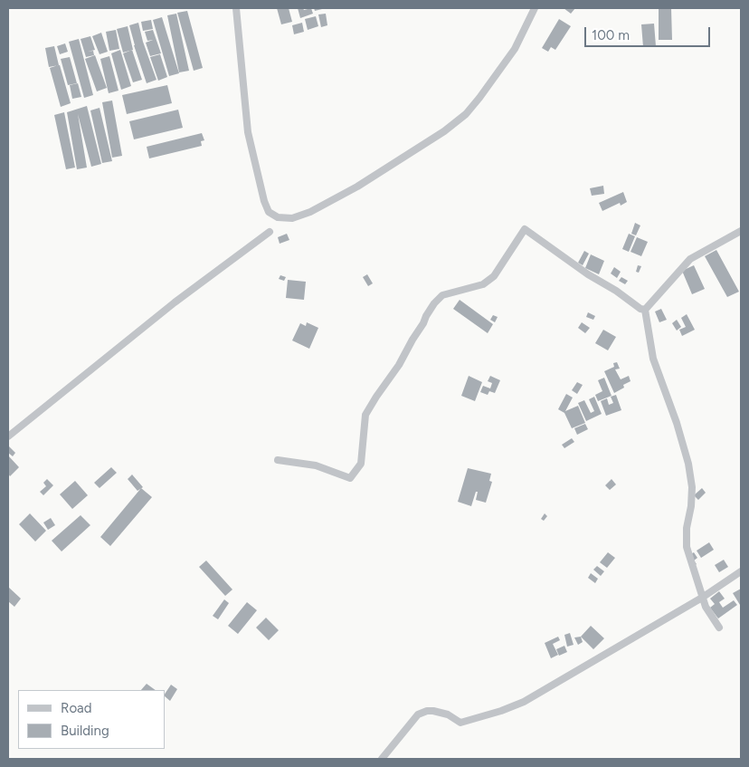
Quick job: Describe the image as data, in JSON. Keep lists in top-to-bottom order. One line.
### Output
{"legend":["Road","Building"],"scale_bar":"100 m"}
